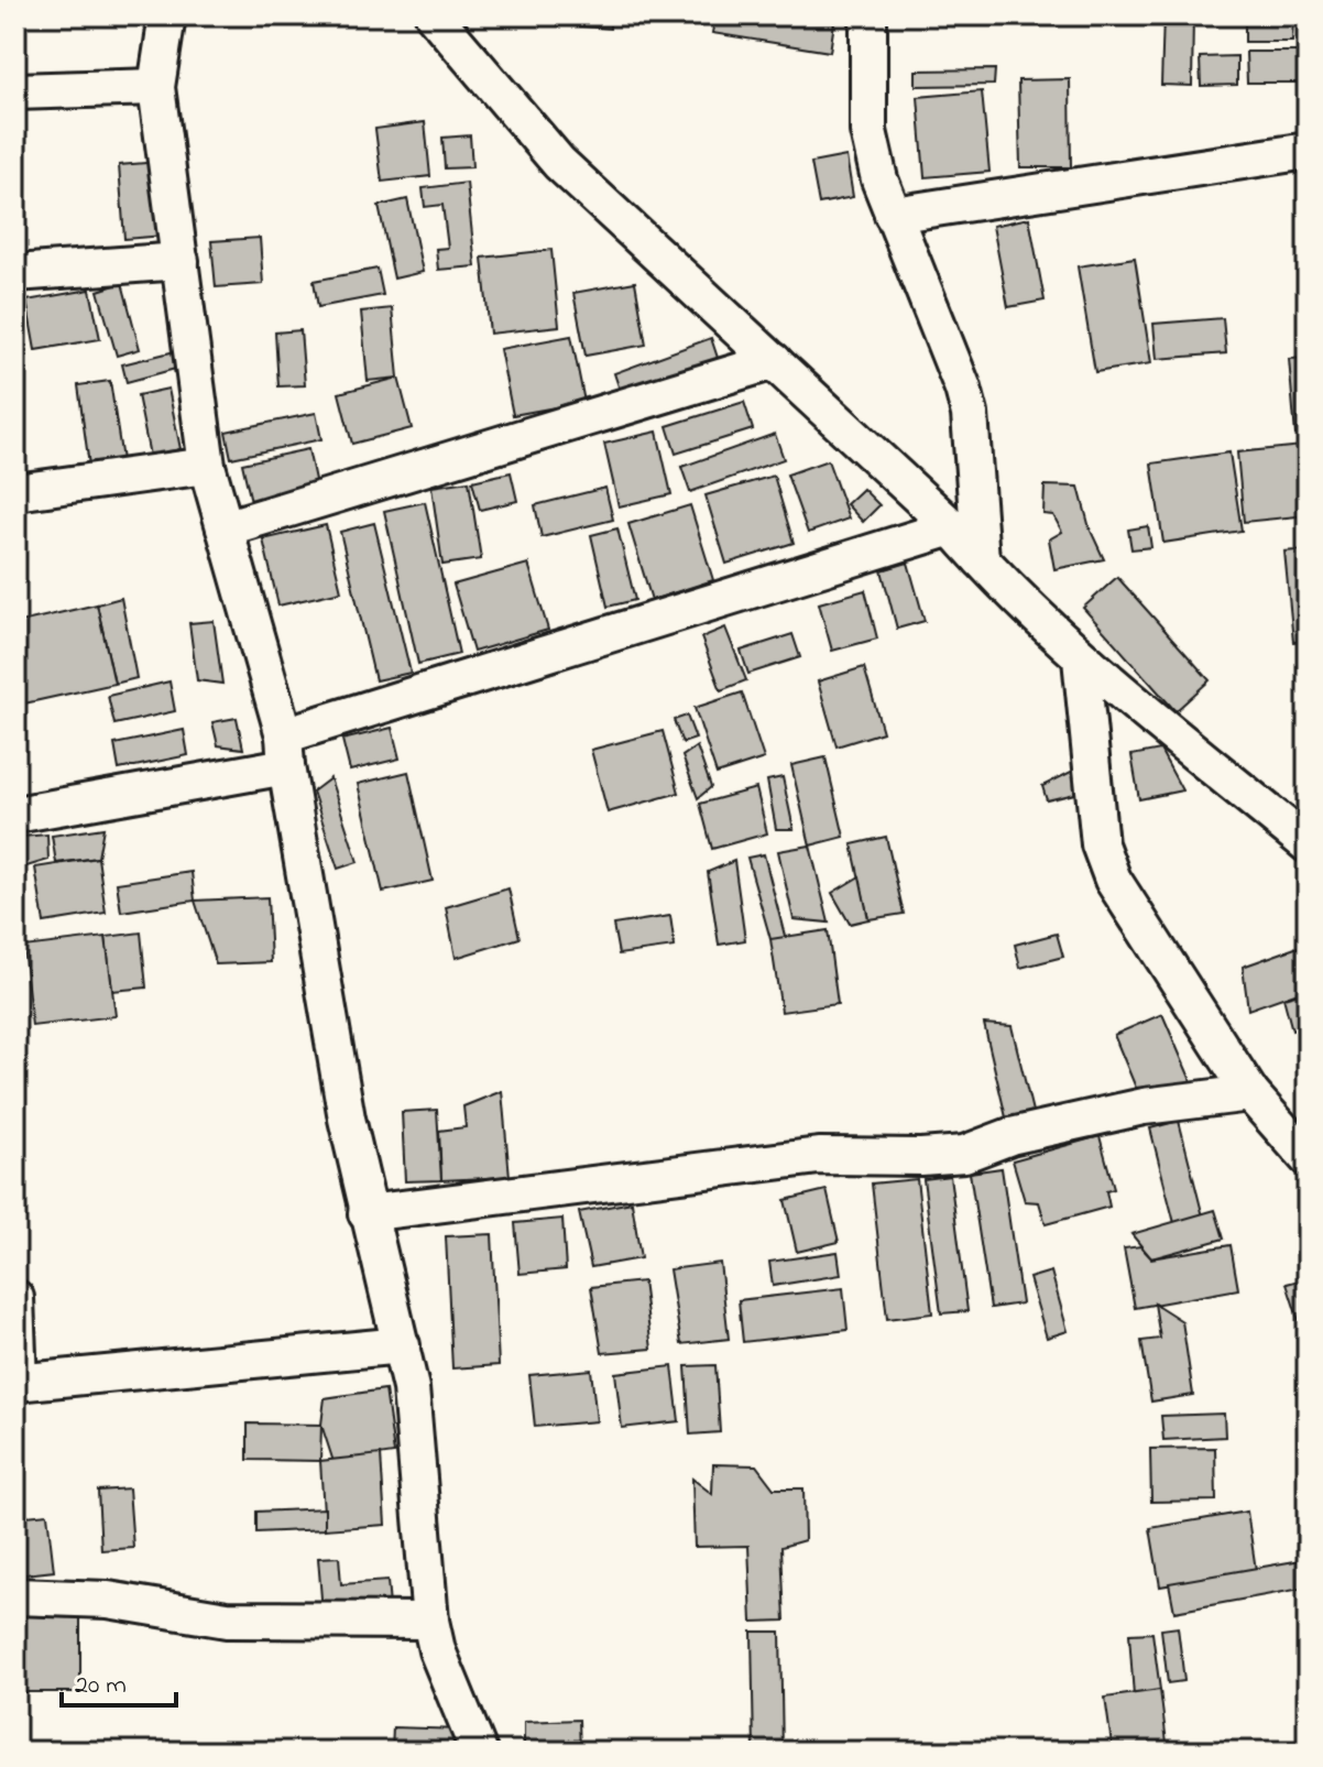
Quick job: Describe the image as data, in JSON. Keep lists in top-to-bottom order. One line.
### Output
{"scale_bar":"20 m"}
